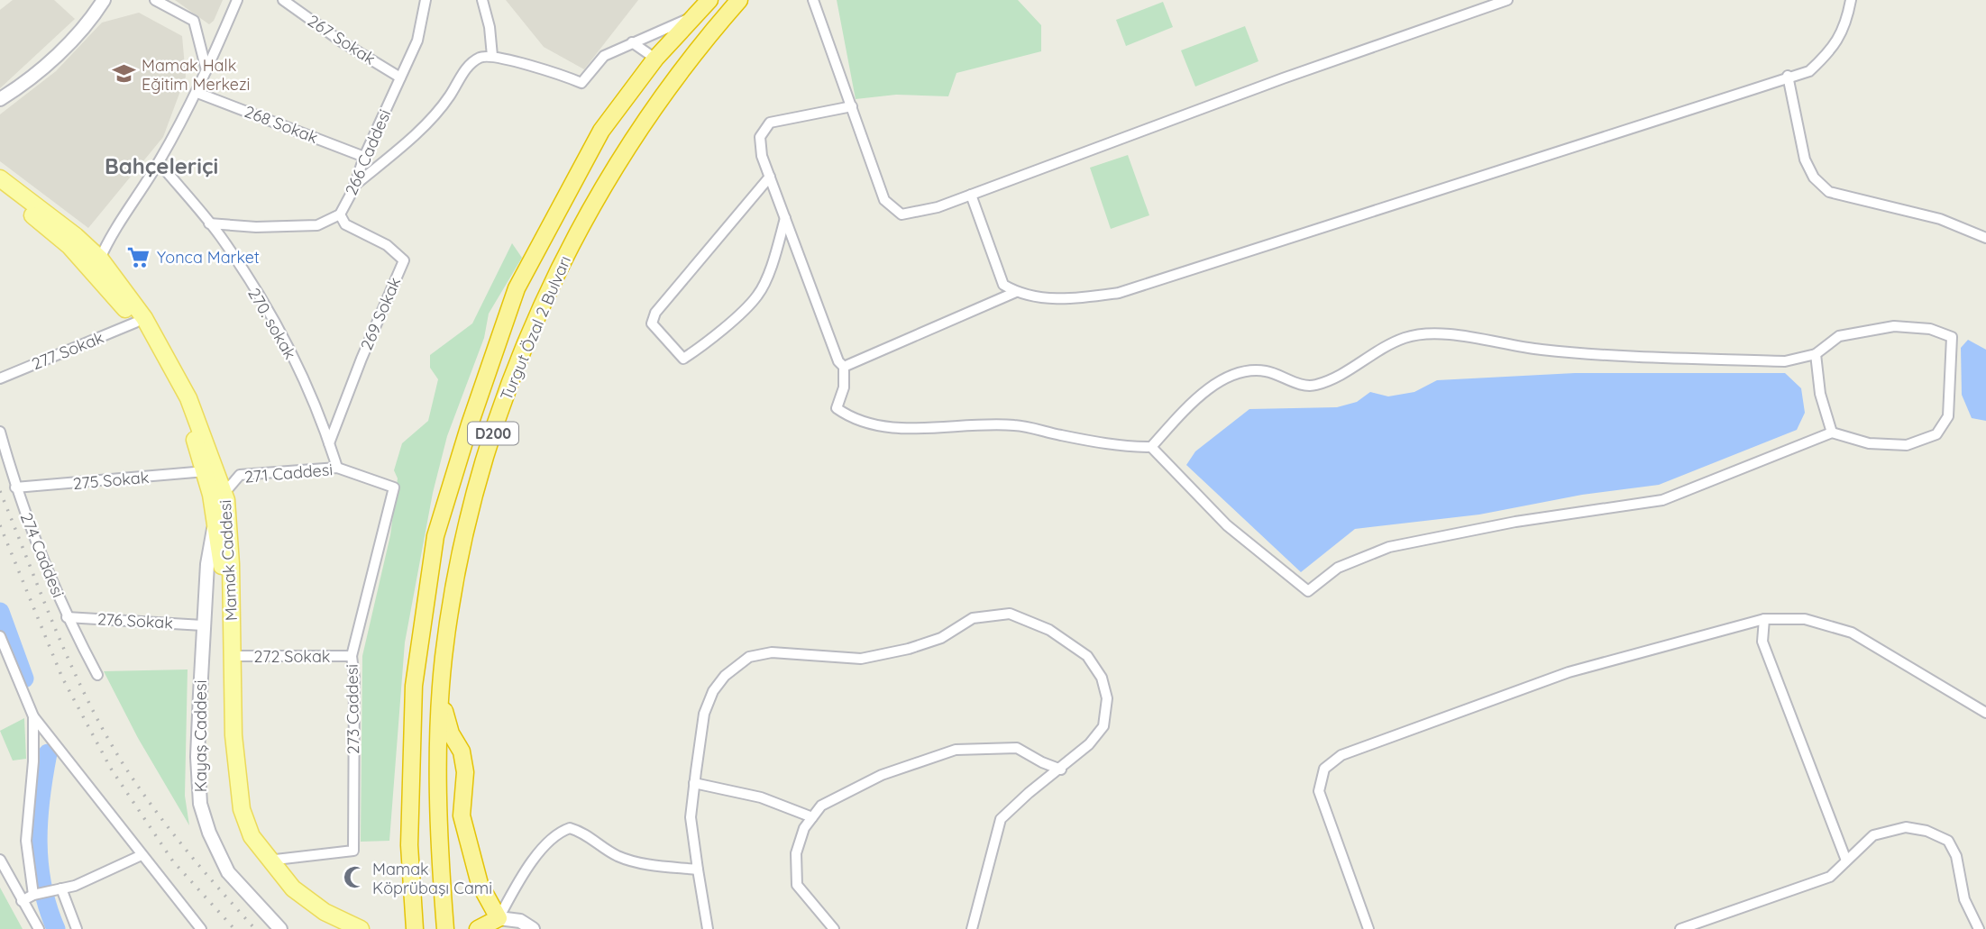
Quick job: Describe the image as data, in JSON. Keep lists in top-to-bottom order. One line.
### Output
{"streets":{"highway":["Turgut Özal 2 Bulvarı","D200"],"main road":["Mamak Caddesi"],"street":["267 Sokak","268 Sokak","266 Caddesi","269 Sokak","270. sokak","277 Sokak","271 Caddesi","275 Sokak","274 Caddesi","276 Sokak","272 Sokak","273 Caddesi","Kayaş Caddesi"]},"crossings":[["267 Sokak","266 Caddesi"],["268 Sokak","266 Caddesi"],["266 Caddesi","269 Sokak"],["266 Caddesi","270. sokak"],["269 Sokak","270. sokak"],["270. sokak","271 Caddesi"],["277 Sokak","Mamak Caddesi"],["271 Caddesi","Mamak Caddesi"],["271 Caddesi","273 Caddesi"],["275 Sokak","274 Caddesi"],["275 Sokak","Mamak Caddesi"],["274 Caddesi","276 Sokak"],["Mamak Caddesi","272 Sokak"],["Mamak Caddesi","273 Caddesi"],["Mamak Caddesi","Kayaş Caddesi"],["276 Sokak","Kayaş Caddesi"],["272 Sokak","273 Caddesi"]],"districts":["Bahçeleriçi"],"places":{"school or university":["Mamak Halk Eğitim Merkezi"],"supermarket":["Yonca Market"],"mosque":["Mamak Köprübaşı Cami"]}}
